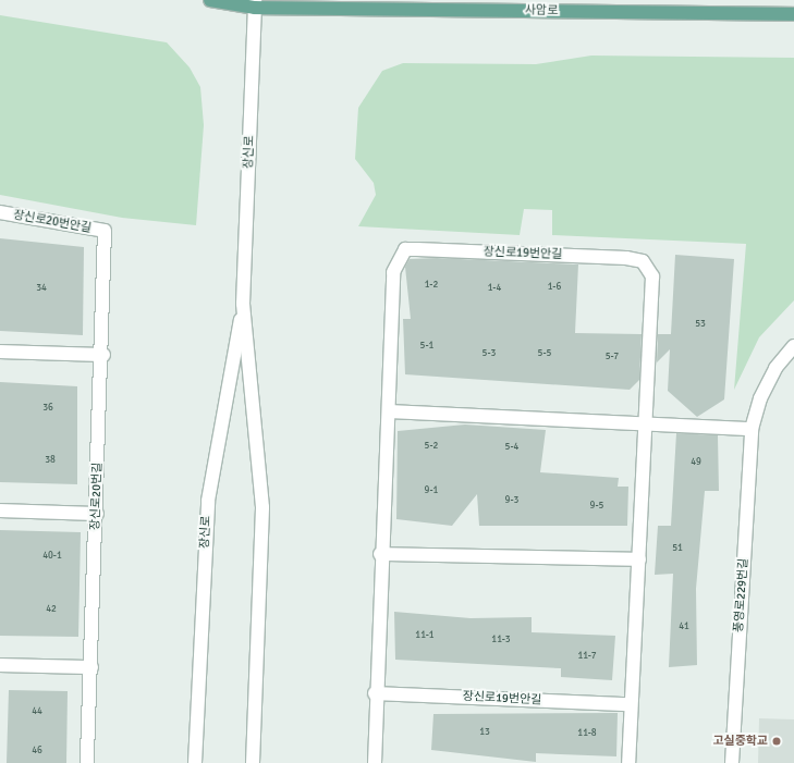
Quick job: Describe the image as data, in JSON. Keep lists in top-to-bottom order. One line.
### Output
{"streets":{"main road":["사암로"],"street":["장신로","장신로20번안길","장신로19번안길","장신로20번길","풍영로229번길"]},"crossings":[["사암로","장신로"],["장신로20번안길","장신로20번길"]],"places":["고실중학교"],"house_numbers":["1-2","1-6","34","1-4","53","5-1","5-3","5-5","5-7","36","5-2","5-4","38","49","9-1","9-3","9-5","51","40-1","42","41","11-1","11-3","11-7","44","13","11-8","46"]}
